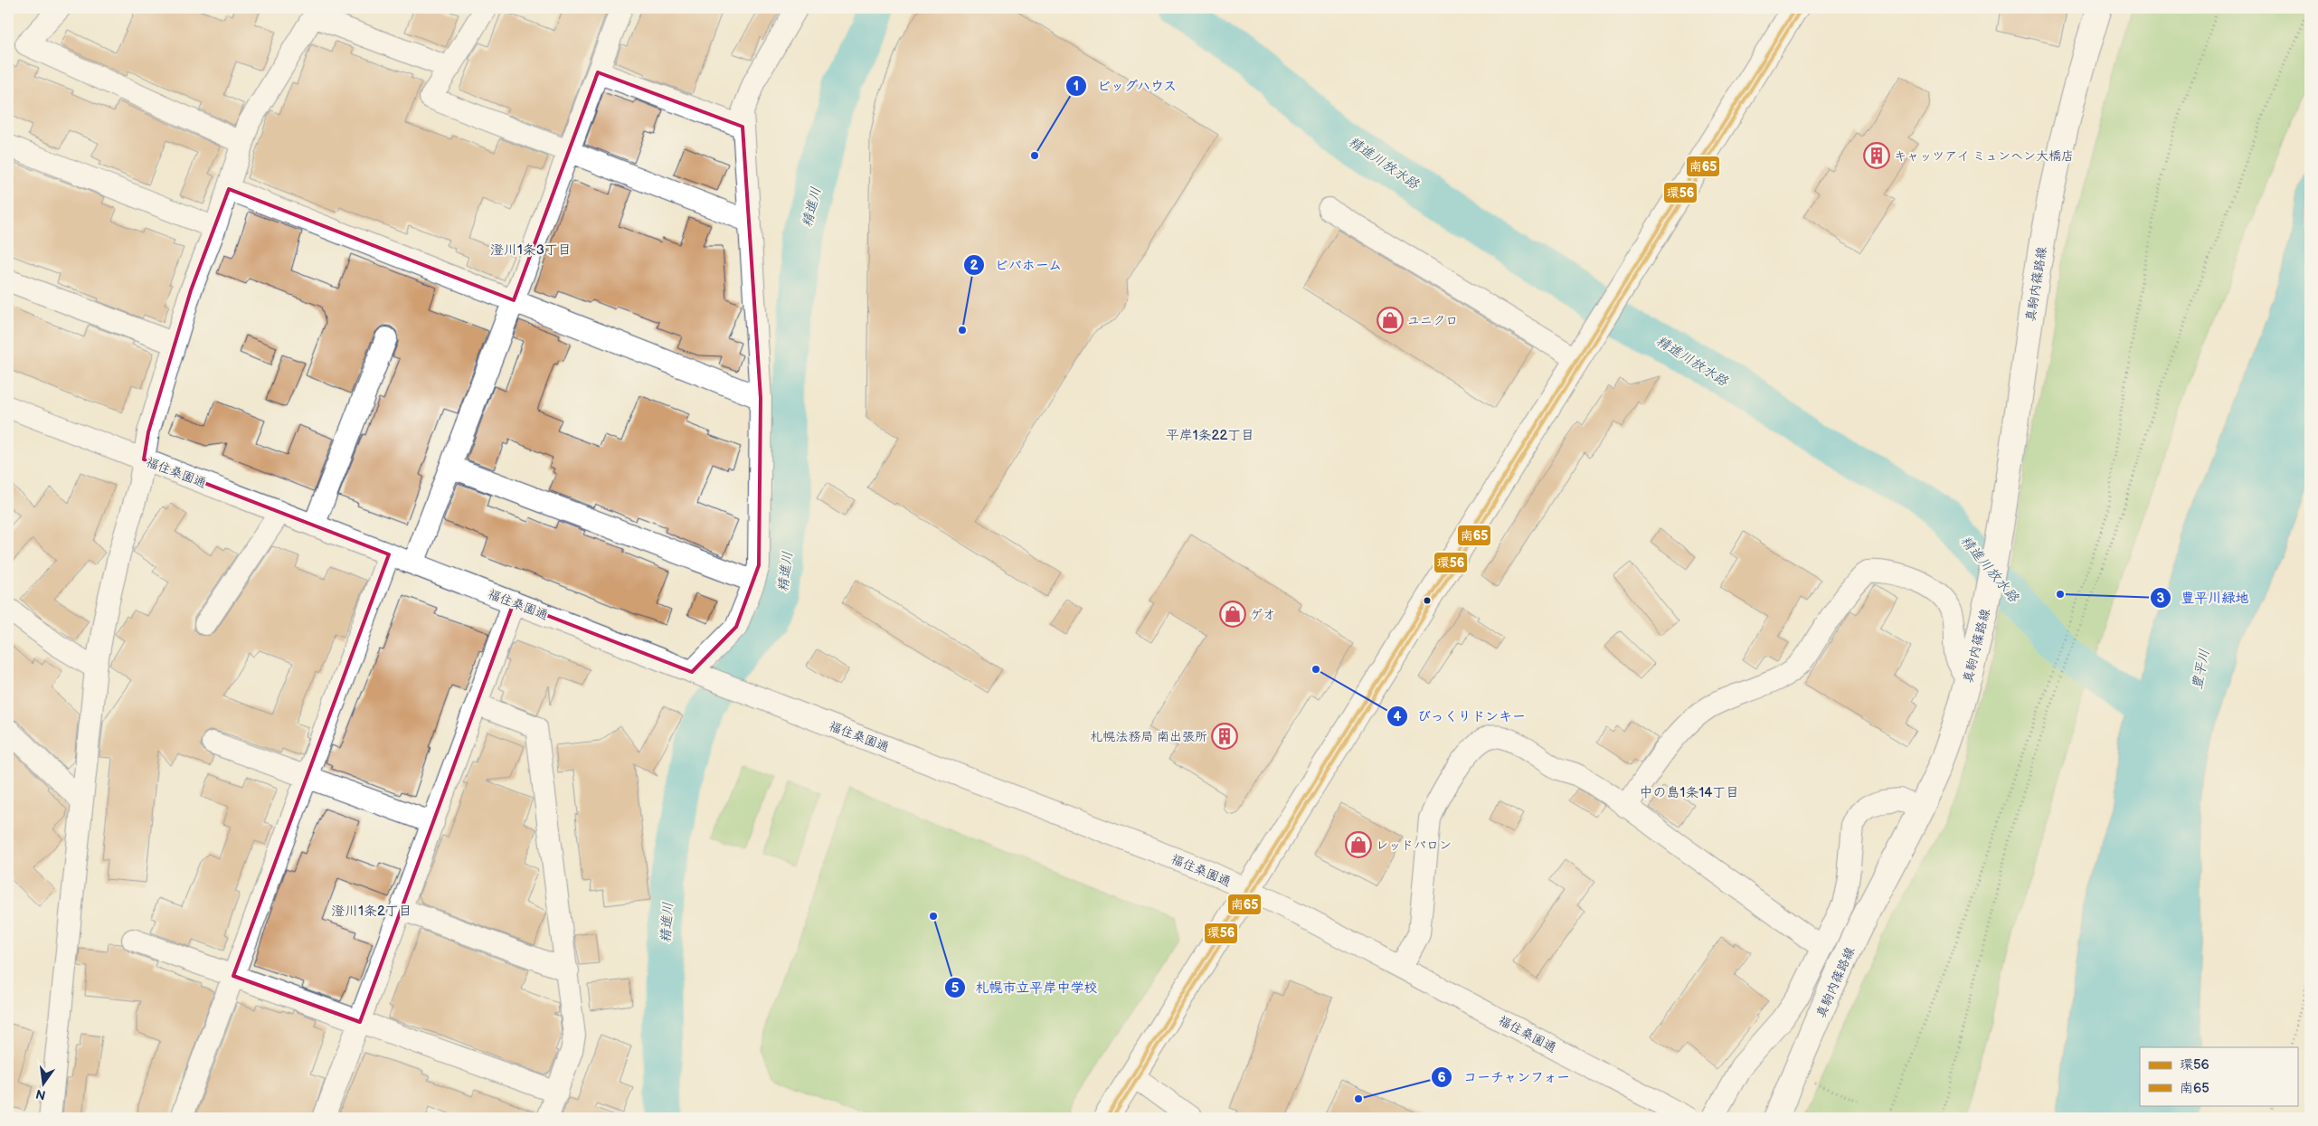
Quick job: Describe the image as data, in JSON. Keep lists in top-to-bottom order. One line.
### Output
{"streets":{"main road":["真駒内篠路線"],"street":["福住桑園通"]},"districts":["澄川1条3丁目","平岸1条22丁目","中の島1条14丁目","澄川1条2丁目"],"water":["精進川放水路","精進川","豊平川"],"places":{"other":["ビッグハウス","ビバホーム","豊平川緑地","びっくりドンキー","札幌市立平岸中学校","コーチャンフォー"],"building":["キャッツアイ ミュンヘン大橋店","札幌法務局 南出張所"],"shop":["ユニクロ","ゲオ","レッドバロン"]},"lines":["transit line 環56","transit line 南65"],"legend":["環56","南65"],"north":"bottom"}
